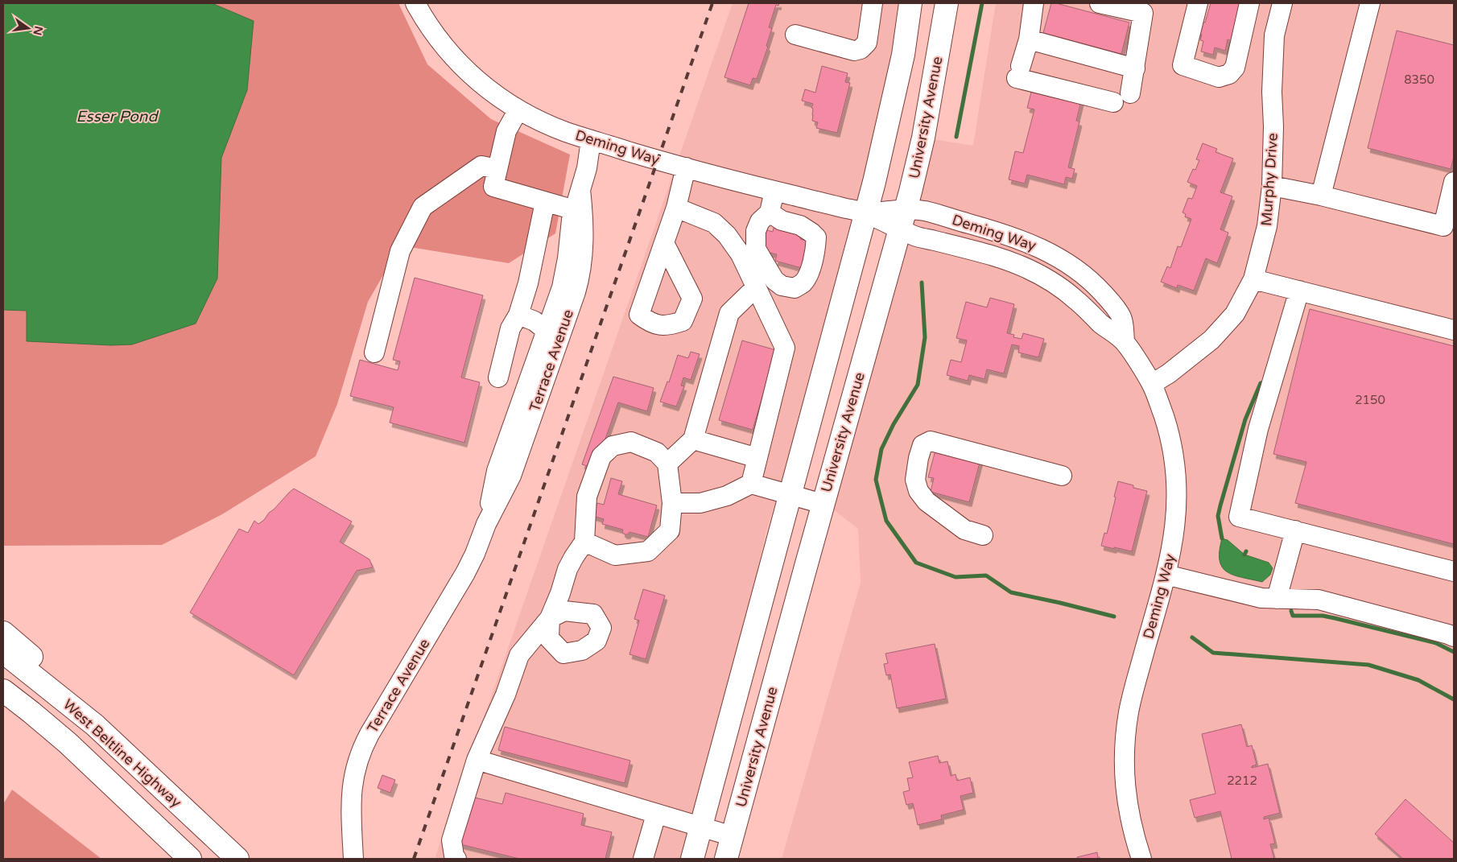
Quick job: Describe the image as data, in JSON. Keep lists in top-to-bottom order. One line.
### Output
{"streets":{"main road":["University Avenue","West Beltline Highway"],"street":["Deming Way","Murphy Drive","Terrace Avenue"]},"crossings":[["University Avenue","Deming Way"],["Deming Way","Murphy Drive"],["Deming Way","Terrace Avenue"]],"water":["Esser Pond"],"house_numbers":["8350","2150","2212"],"north":"right"}
